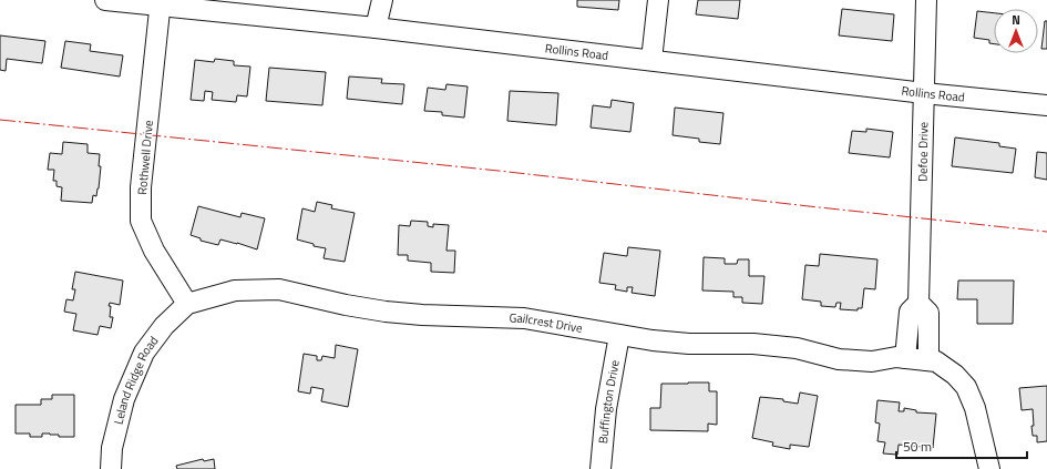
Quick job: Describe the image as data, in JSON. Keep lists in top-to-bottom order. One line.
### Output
{"streets":{"street":["Rollins Road","Defoe Drive","Rothwell Drive","Gailcrest Drive","Leland Ridge Road","Buffington Drive"]},"crossings":[["Rollins Road","Defoe Drive"],["Rollins Road","Rothwell Drive"],["Defoe Drive","Gailcrest Drive"],["Rothwell Drive","Gailcrest Drive"],["Rothwell Drive","Leland Ridge Road"],["Gailcrest Drive","Leland Ridge Road"],["Gailcrest Drive","Buffington Drive"]],"scale_bar":"50 m","north":"top"}
